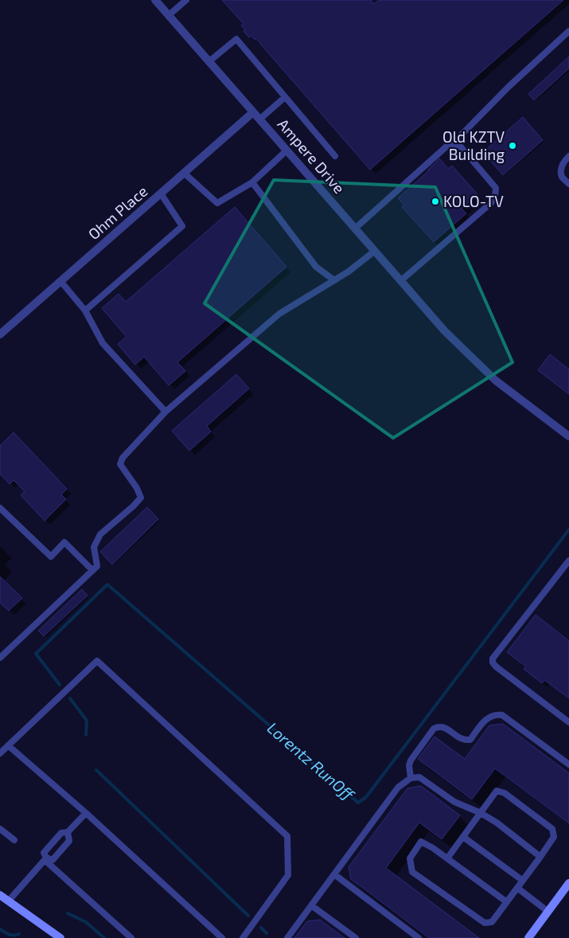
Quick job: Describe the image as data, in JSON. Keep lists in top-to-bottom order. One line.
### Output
{"streets":{"street":["Ampere Drive","Ohm Place"]},"crossings":[["Ampere Drive","Ohm Place"]],"water":["Lorentz RunOff"],"places":["Old KZTV Building","KOLO-TV"]}
